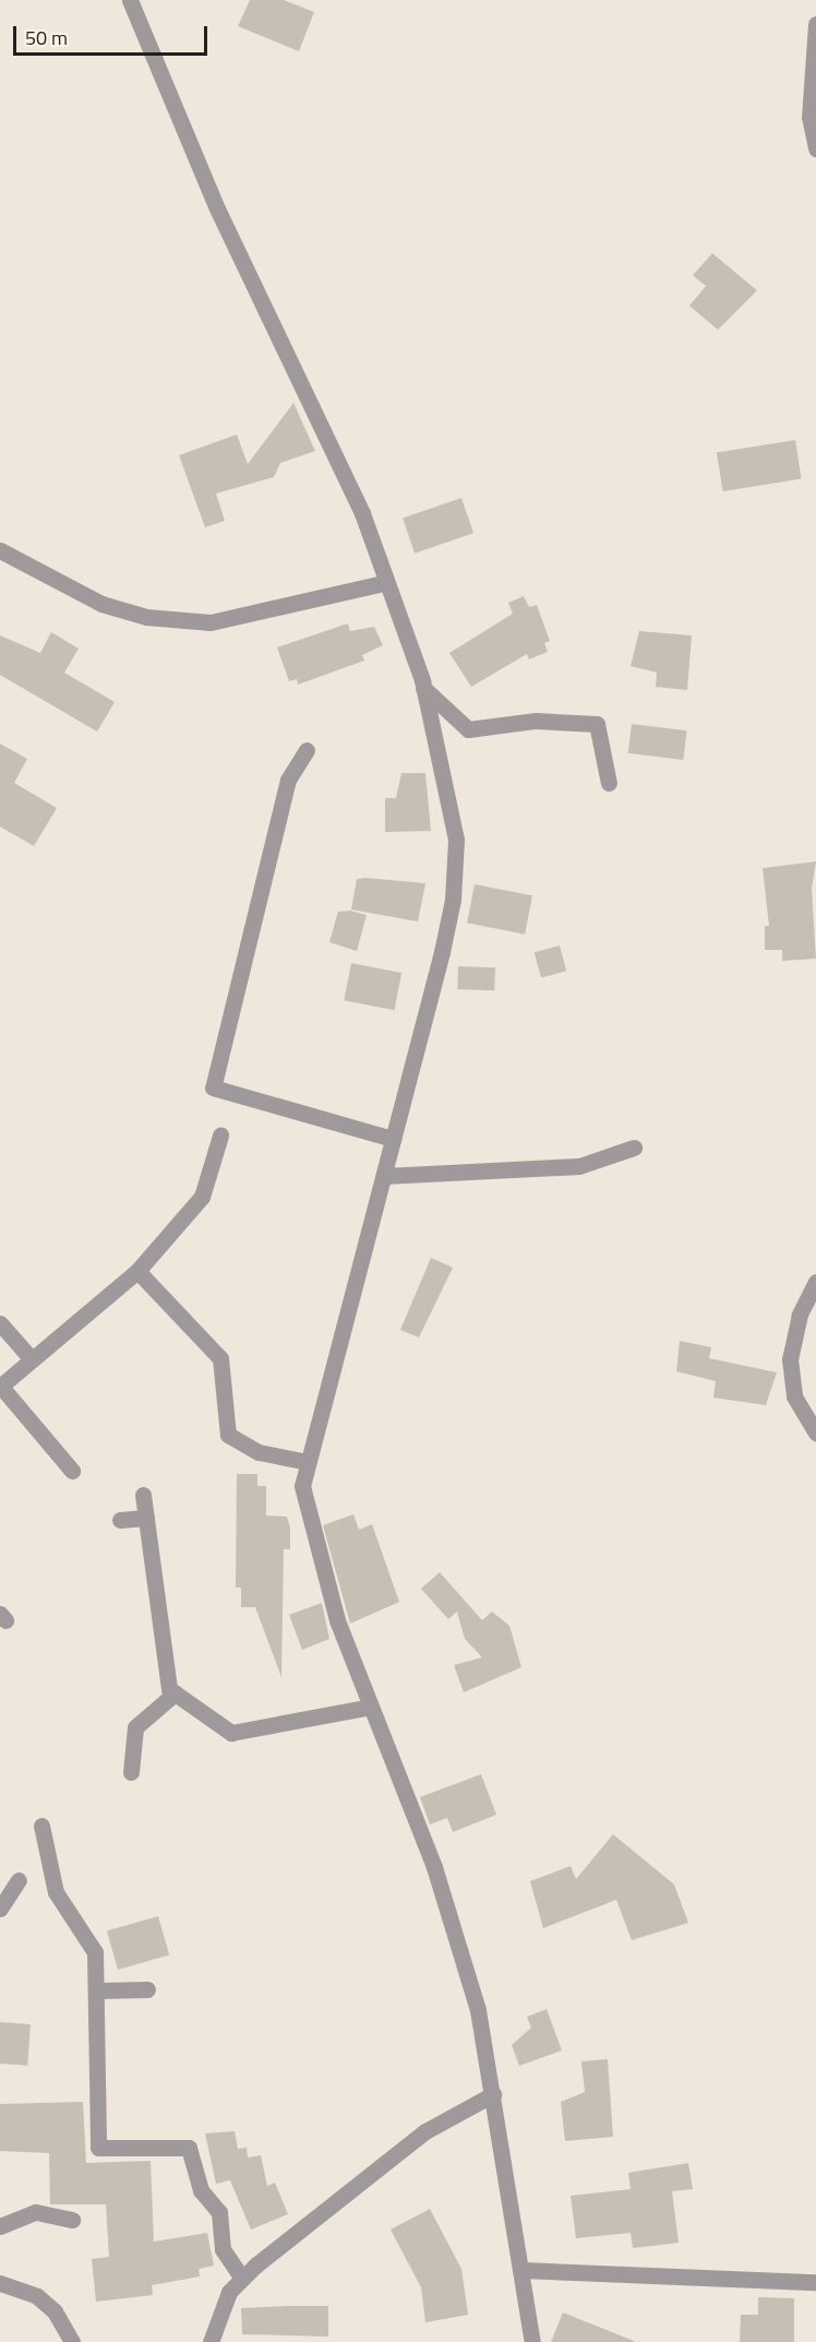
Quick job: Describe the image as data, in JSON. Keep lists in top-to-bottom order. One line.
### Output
{"scale_bar":"50 m"}
